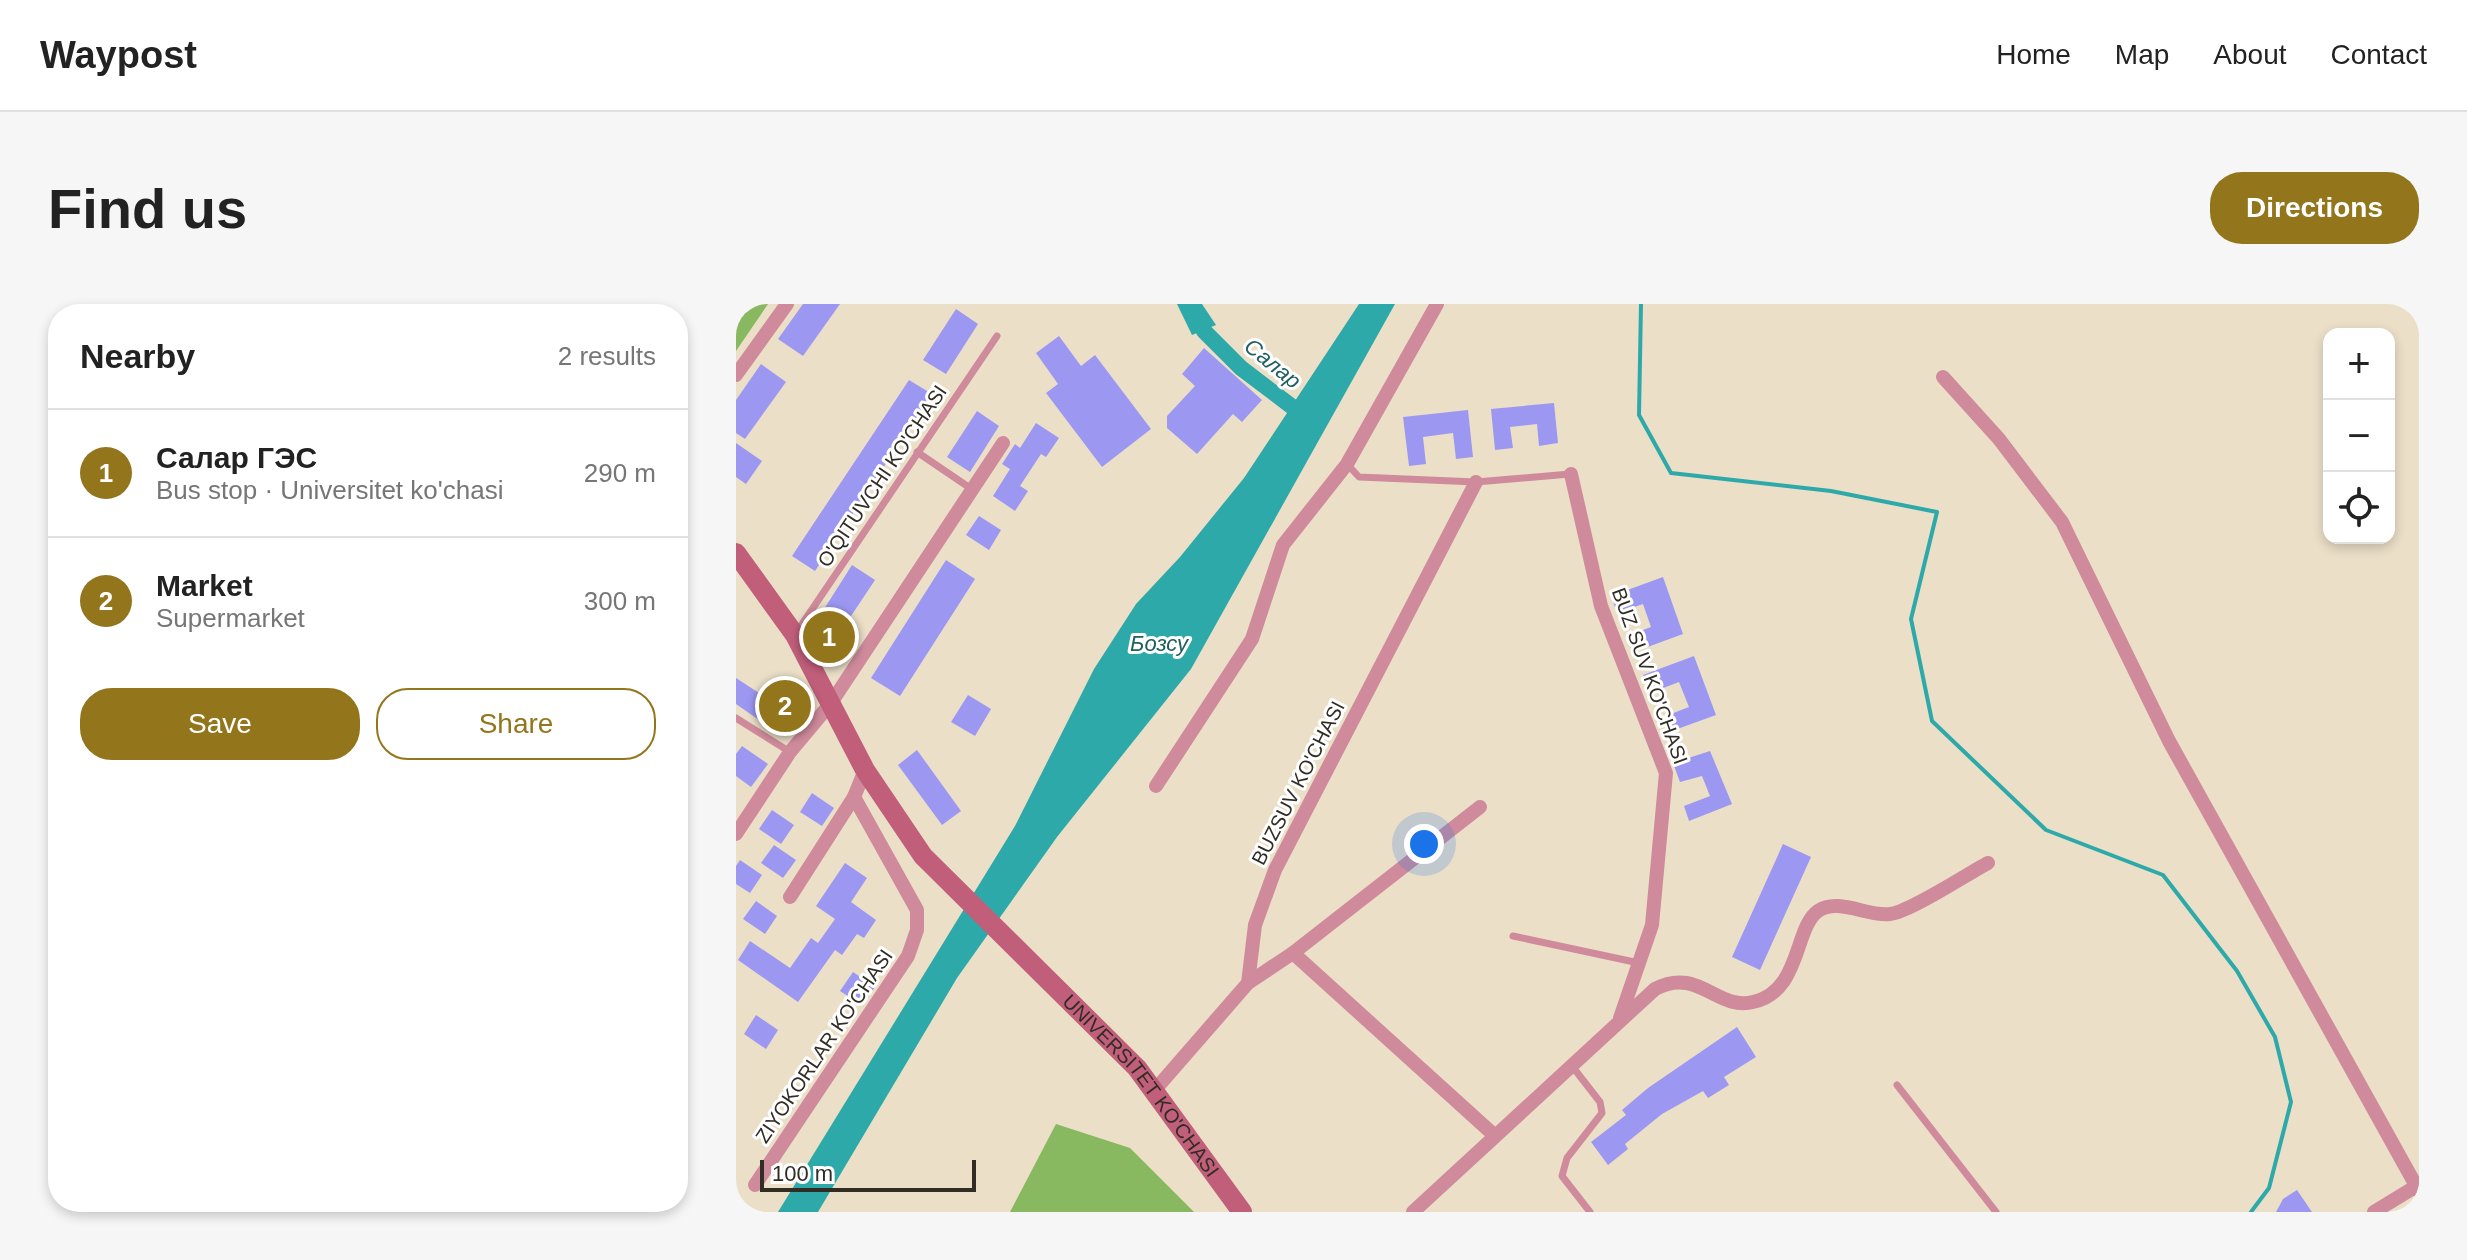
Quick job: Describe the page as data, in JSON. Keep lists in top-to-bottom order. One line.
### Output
{"streets":{"main road":["UNIVERSITET KO'CHASI"],"street":["BUZ SUV KO'CHASI","BUZSUV KO'CHASI","ZIYOKORLAR KO'CHASI"],"lane":["O'QITUVCHI KO'CHASI"]},"crossings":[["BUZ SUV KO'CHASI","BUZSUV KO'CHASI"]],"water":["Салар","Бозсу"],"scale_bar":"100 m","page":{"header":"Waypost","nav":["Home","Map","About","Contact"],"buttons":["Directions",["Save","Share"]],"title":"Find us","heading":["Nearby","2 results"],"map_buttons":["+","−"],"list":[{"mark":"1","name":"Салар ГЭС","note":"Bus stop · Universitet ko'chasi","value":"290 m"},{"mark":"2","name":"Market","note":"Supermarket","value":"300 m"}],"pins":["1","2"],"scale":"100 m"}}
